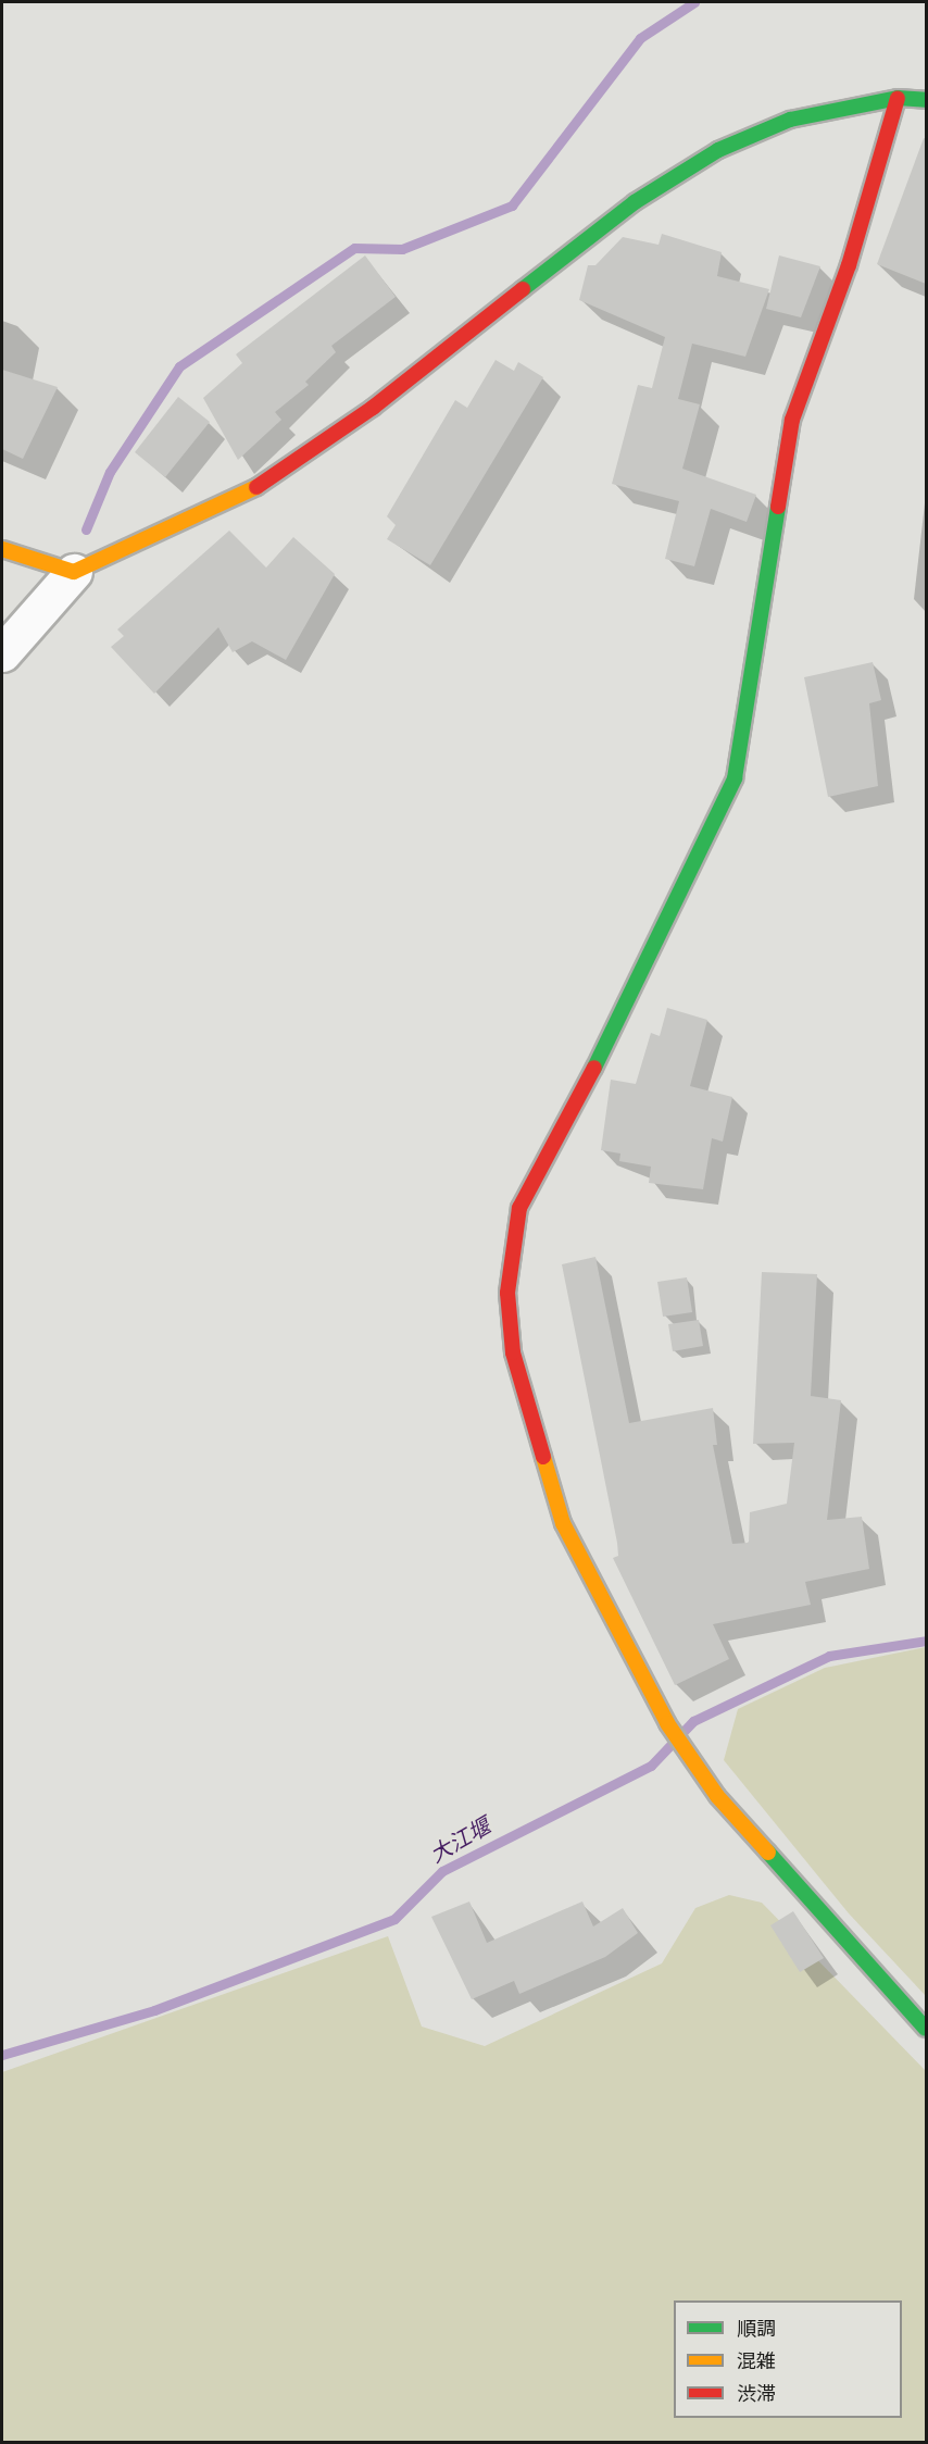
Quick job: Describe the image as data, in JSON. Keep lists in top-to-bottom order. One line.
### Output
{"water":["大江堰"],"legend":["順調","混雑","渋滞"]}
